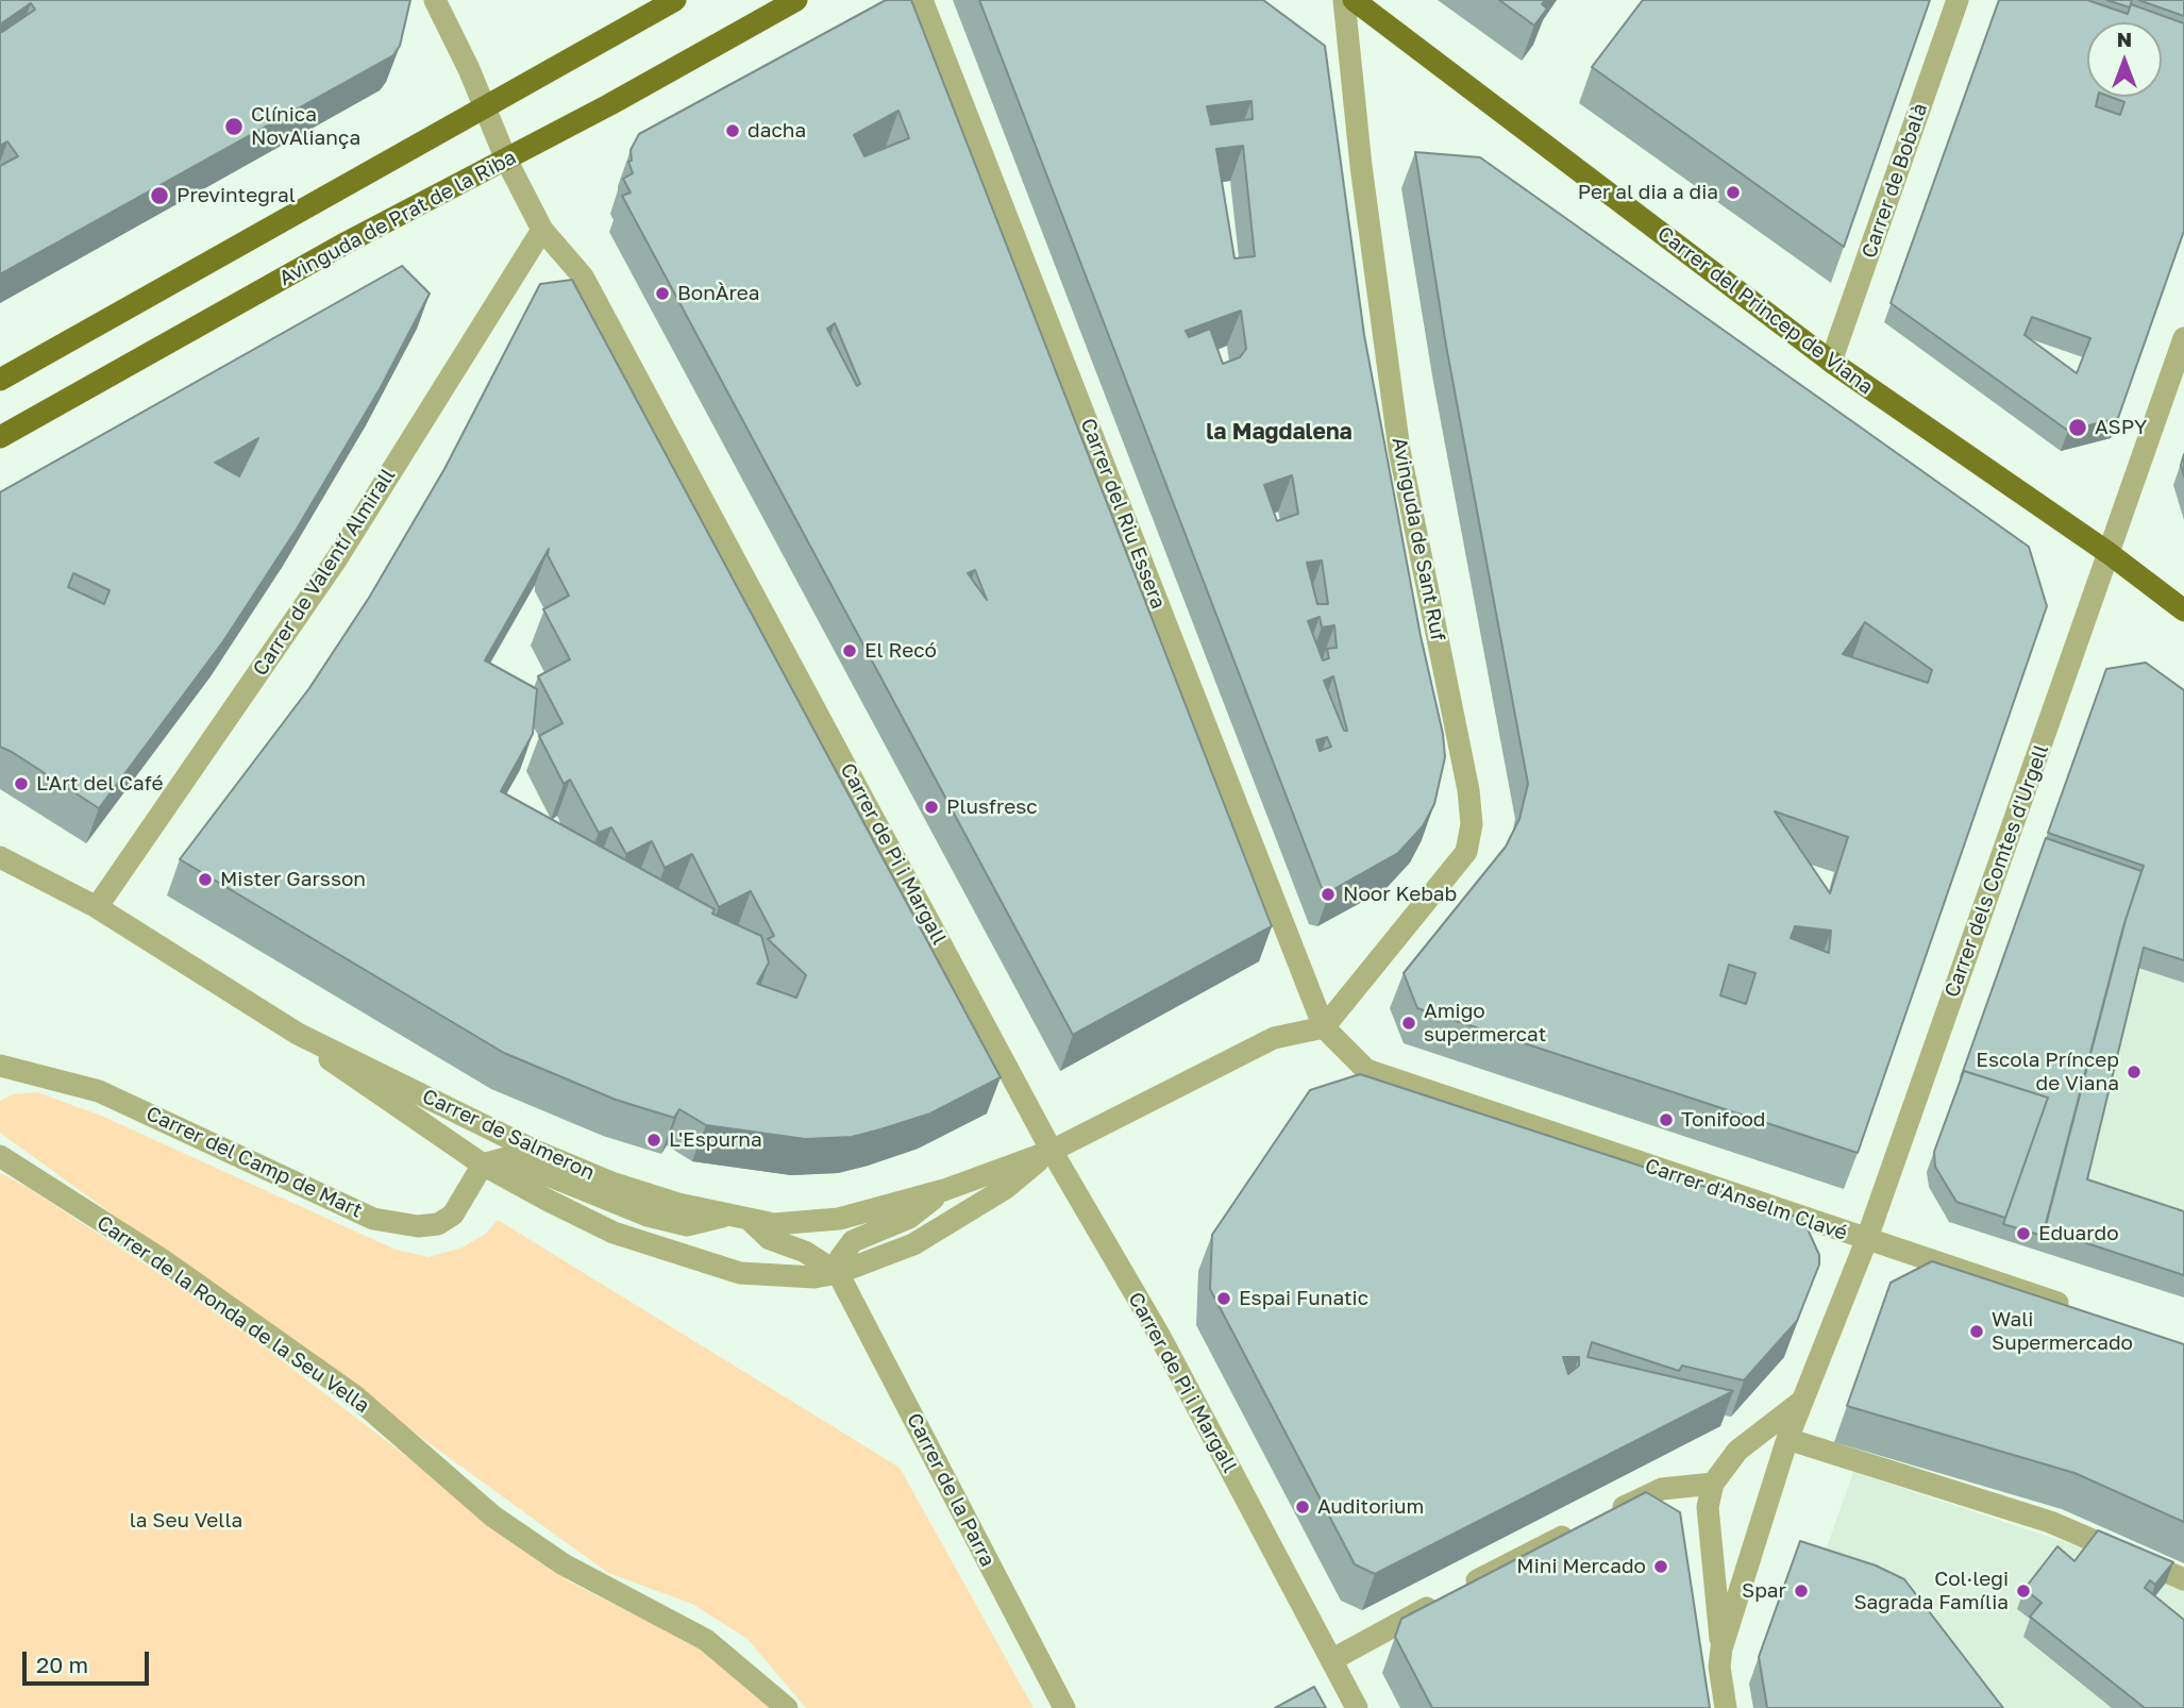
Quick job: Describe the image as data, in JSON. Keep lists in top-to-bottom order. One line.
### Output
{"streets":{"main road":["Avinguda de Prat de la Riba","Carrer del Princep de Viana"],"street":["Carrer de Bobalà","Carrer del Riu Essera","Avinguda de Sant Ruf","Carrer de Valentí Almirall","Carrer de Pi i Margall","Carrer dels Comtes d'Urgell","Carrer de Salmeron","Carrer del Camp de Mart","Carrer d'Anselm Clavé","Carrer de la Ronda de la Seu Vella","Carrer de la Parra"]},"crossings":[["Carrer de Bobalà","Carrer del Princep de Viana"],["Avinguda de Prat de la Riba","Carrer de Pi i Margall"],["Carrer del Princep de Viana","Carrer dels Comtes d'Urgell"],["Carrer del Riu Essera","Avinguda de Sant Ruf"],["Carrer del Riu Essera","Carrer d'Anselm Clavé"],["Avinguda de Sant Ruf","Carrer d'Anselm Clavé"],["Carrer de Valentí Almirall","Carrer de Pi i Margall"],["Carrer de Valentí Almirall","Carrer de Salmeron"],["Carrer de Pi i Margall","Carrer de Salmeron"],["Carrer dels Comtes d'Urgell","Carrer d'Anselm Clavé"],["Carrer de Salmeron","Carrer del Camp de Mart"],["Carrer de Salmeron","Carrer de la Parra"]],"districts":["la Magdalena"],"parks":["la Seu Vella"],"places":["Clínica NovAliança","dacha","Per al dia a dia","Previntegral","BonÀrea","ASPY","El Recó","L'Art del Café","Plusfresc","Mister Garsson","Noor Kebab","Amigo supermercat","Escola Príncep de Viana","Tonifood","L'Espurna","Eduardo","Espai Funatic","Wali Supermercado","Auditorium","Mini Mercado","Spar","Col·legi Sagrada Família"],"scale_bar":"20 m","north":"top"}
